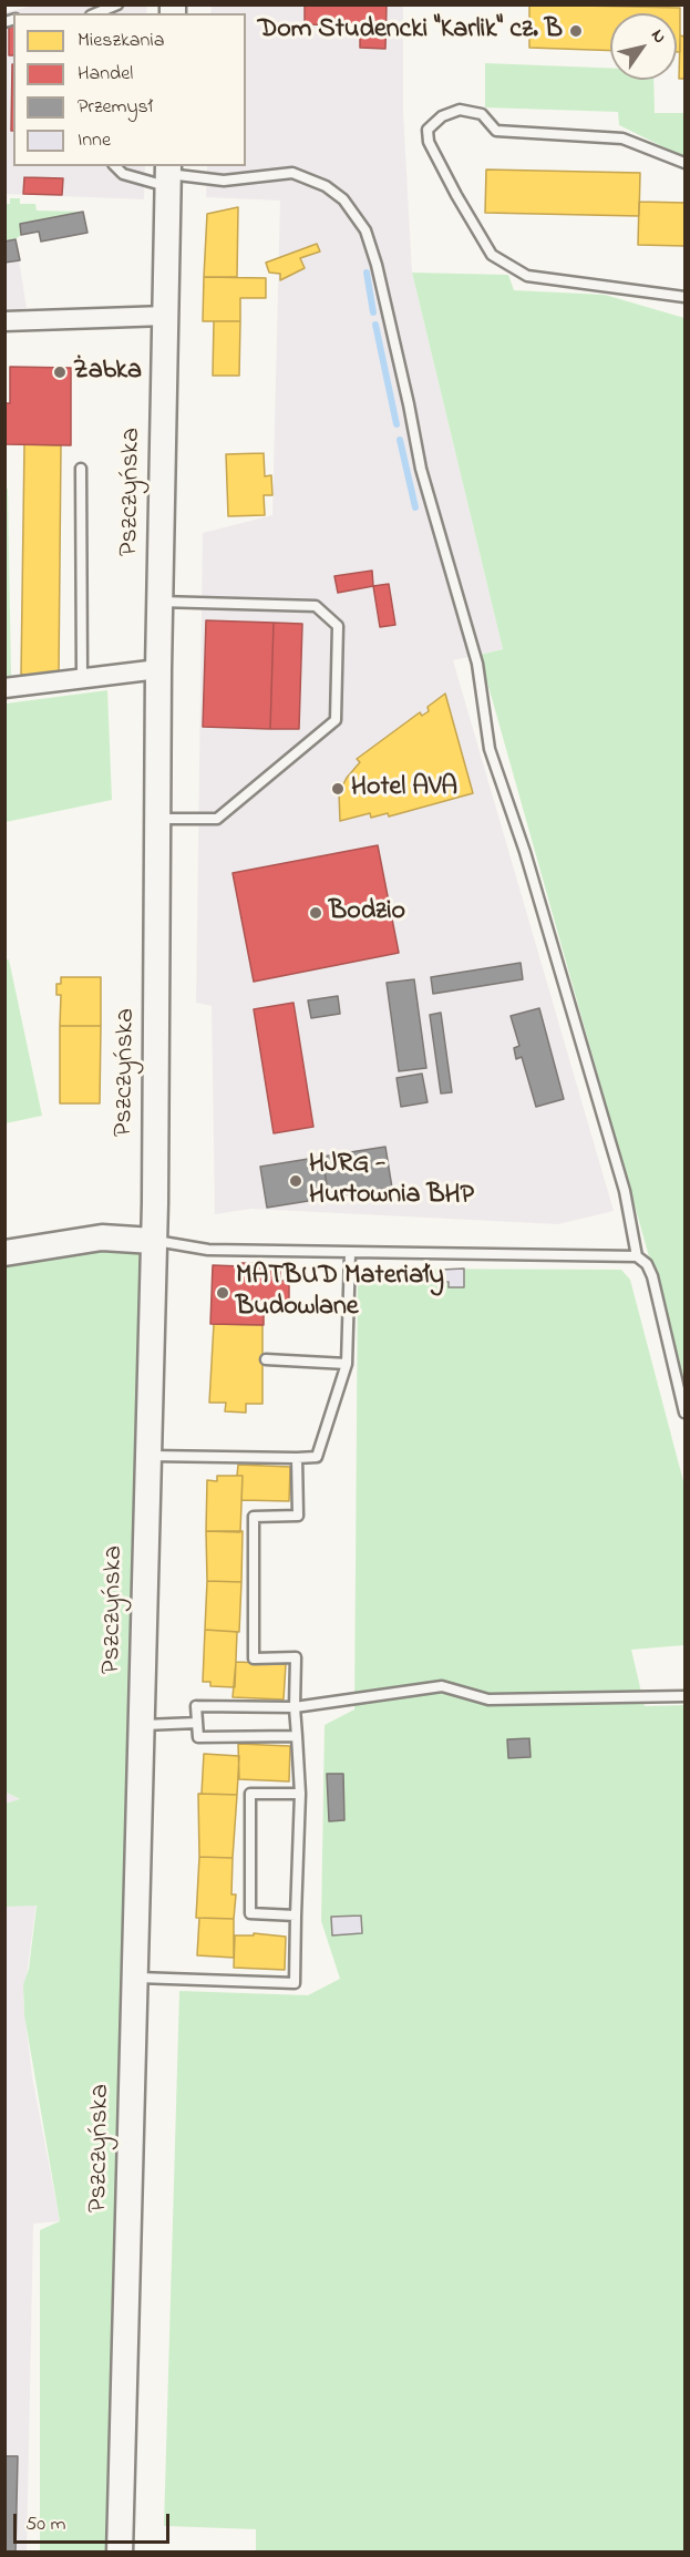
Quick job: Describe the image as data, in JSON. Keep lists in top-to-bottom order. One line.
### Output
{"streets":{"main road":["Pszczyńska"]},"places":["Dom Studencki \"Karlik\" cz. B","Żabka","Hotel AVA","Bodzio","HJRG - Hurtownia BHP","MATBUD Materiały Budowlane"],"legend":["Mieszkania","Handel","Przemysł","Inne"],"scale_bar":"50 m","north":"top right"}
